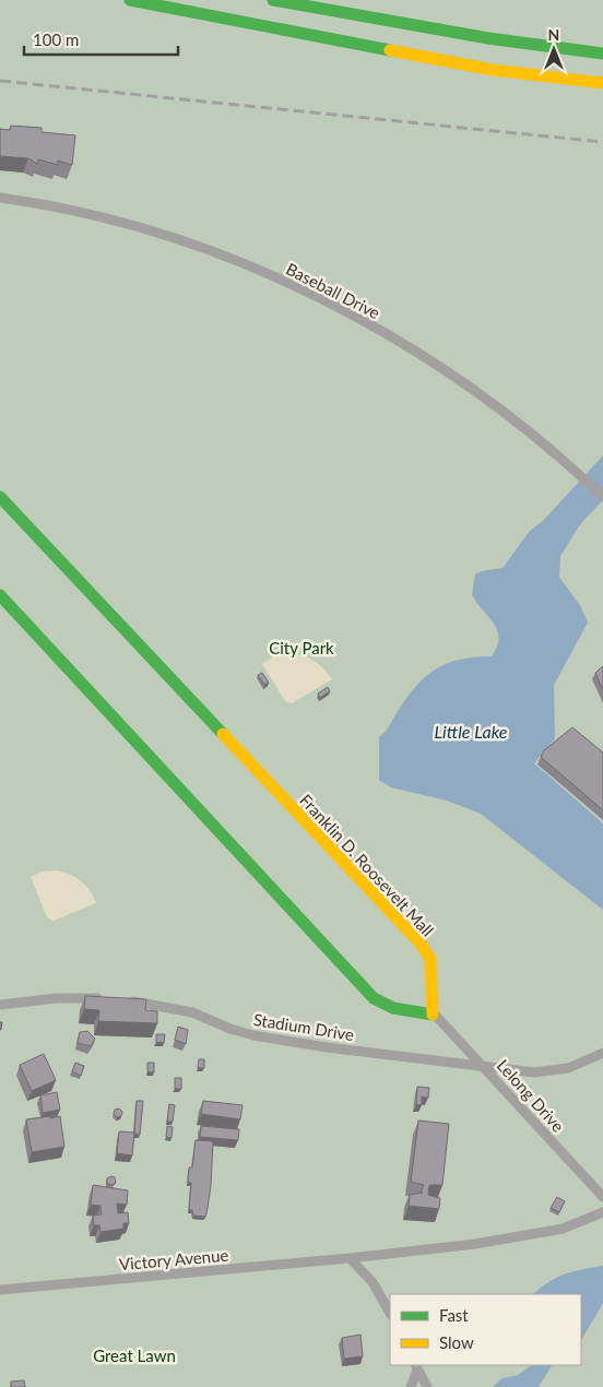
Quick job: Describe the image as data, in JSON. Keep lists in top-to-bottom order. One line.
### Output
{"streets":{"main road":["Franklin D. Roosevelt Mall"],"street":["Baseball Drive","Stadium Drive","Lelong Drive","Victory Avenue"]},"crossings":[["Franklin D. Roosevelt Mall","Lelong Drive"],["Stadium Drive","Lelong Drive"]],"water":["Little Lake"],"parks":["City Park","Great Lawn"],"legend":["Fast","Slow"],"scale_bar":"100 m","north":"top"}
